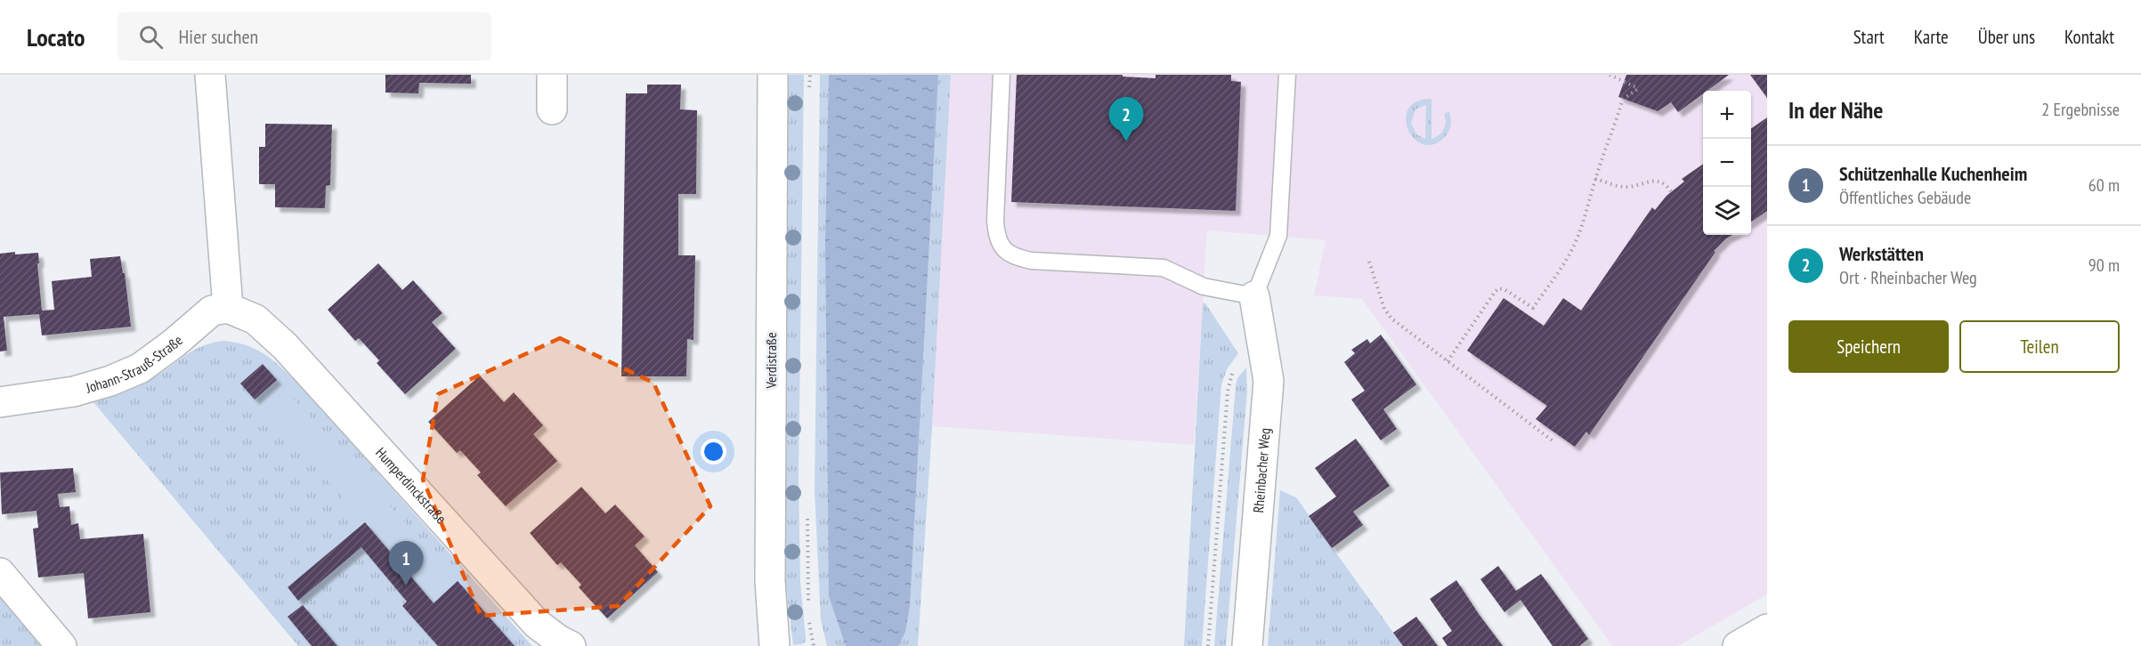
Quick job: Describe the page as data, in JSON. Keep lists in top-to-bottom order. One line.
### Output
{"streets":{"street":["Verdistraße","Johann-Strauß-Straße","Rheinbacher Weg","Humperdinckstraße"]},"crossings":[["Johann-Strauß-Straße","Humperdinckstraße"]],"page":{"header":"Locato","search":"Hier suchen","nav":["Start","Karte","Über uns","Kontakt"],"heading":["In der Nähe","2 Ergebnisse"],"map_buttons":["+","−"],"pins":["2","1"],"list":[{"mark":"1","name":"Schützenhalle Kuchenheim","note":"Öffentliches Gebäude","value":"60 m"},{"mark":"2","name":"Werkstätten","note":"Ort · Rheinbacher Weg","value":"90 m"}],"buttons":["Speichern","Teilen"]}}
